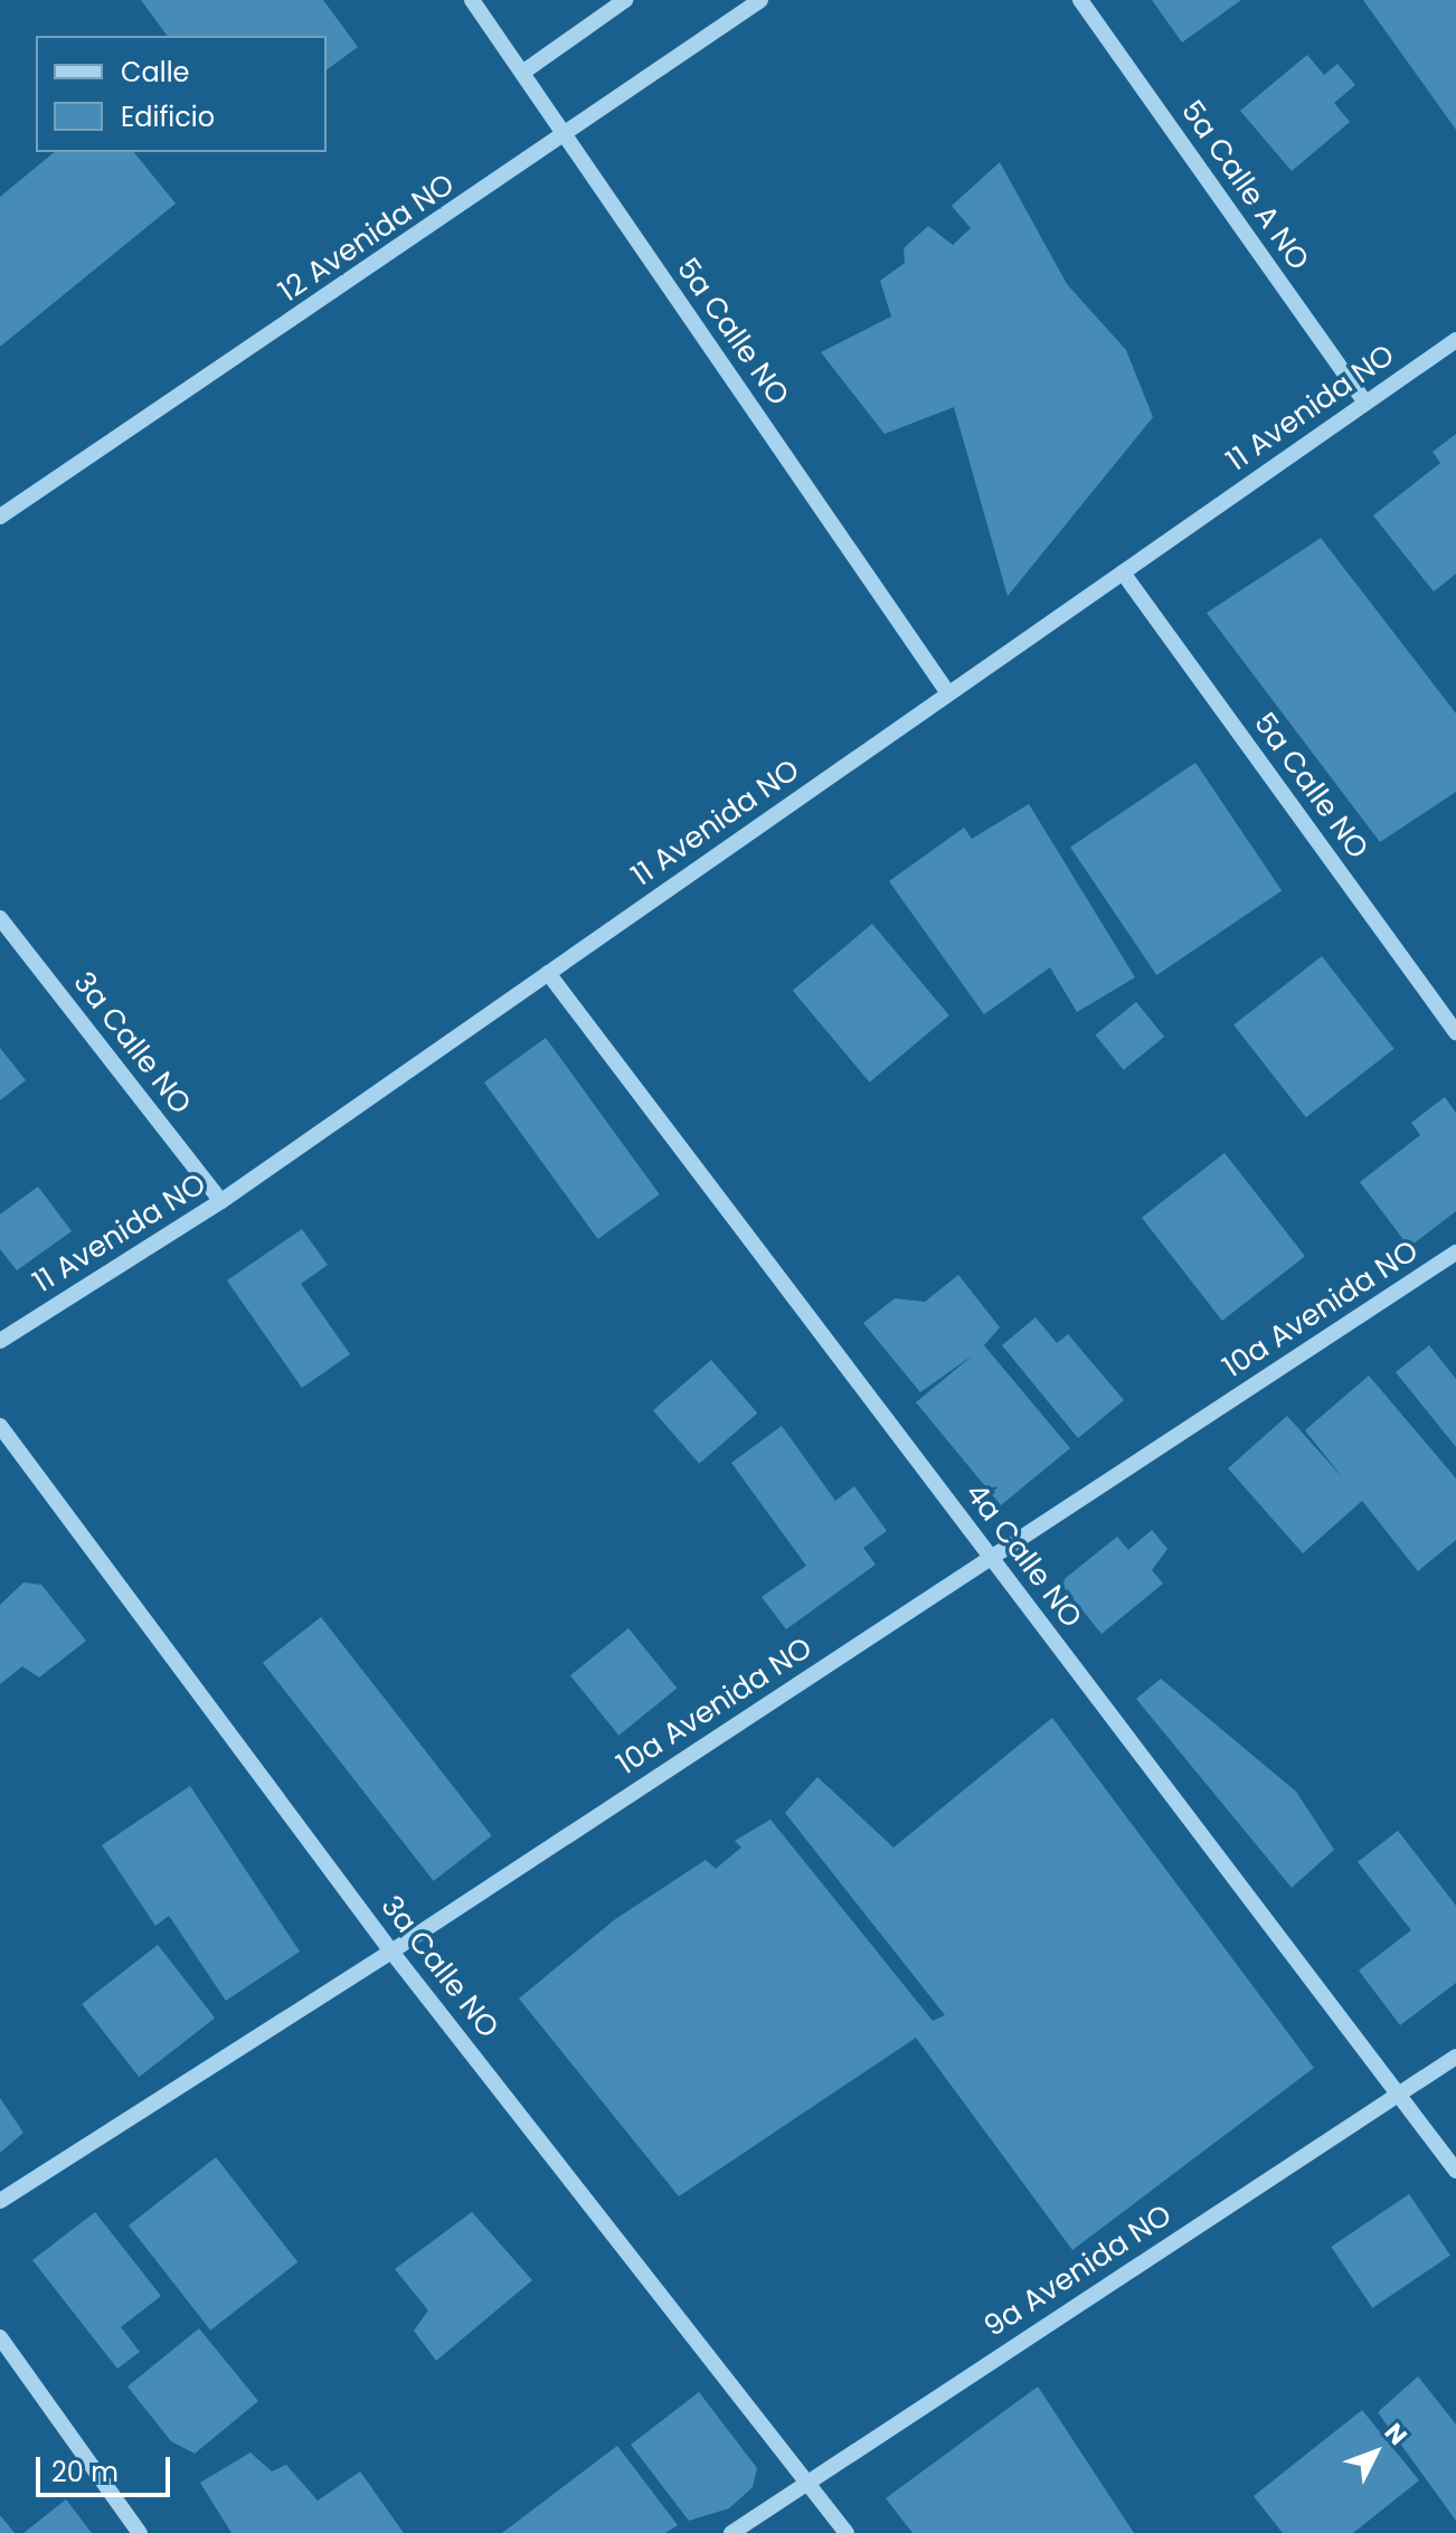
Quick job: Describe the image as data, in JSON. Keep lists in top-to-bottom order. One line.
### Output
{"streets":{"street":["5a Calle A NO","12 Avenida NO","5a Calle NO","11 Avenida NO","3a Calle NO","10a Avenida NO","4a Calle NO","9a Avenida NO"]},"crossings":[["5a Calle A NO","11 Avenida NO"],["12 Avenida NO","5a Calle NO"],["5a Calle NO","11 Avenida NO"],["11 Avenida NO","3a Calle NO"],["11 Avenida NO","4a Calle NO"],["3a Calle NO","10a Avenida NO"],["3a Calle NO","9a Avenida NO"],["10a Avenida NO","4a Calle NO"],["4a Calle NO","9a Avenida NO"]],"legend":["Calle","Edificio"],"scale_bar":"20 m","north":"top right"}
